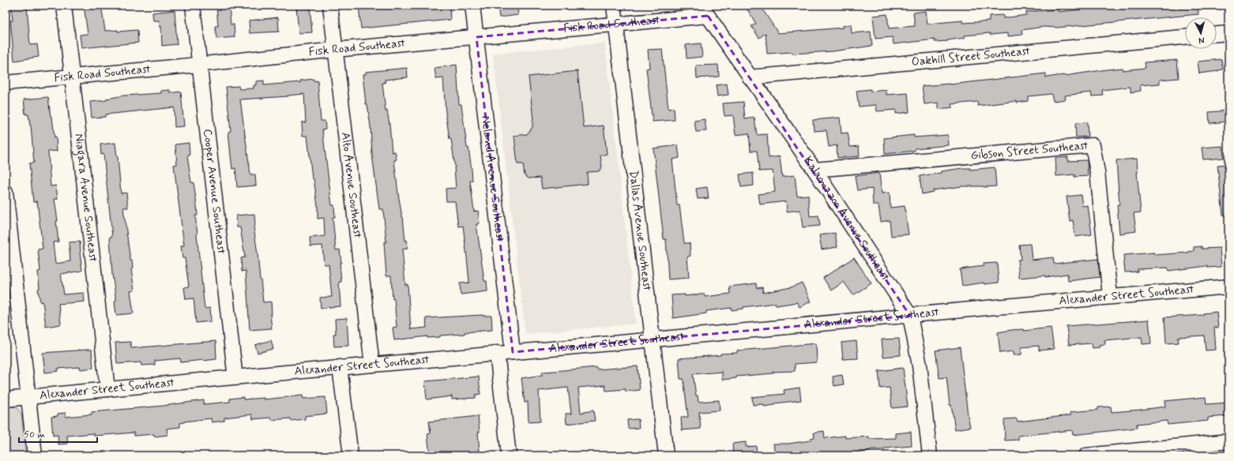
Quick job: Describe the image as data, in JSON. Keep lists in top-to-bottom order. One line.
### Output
{"streets":{"street":["Fisk Road Southeast","Oakhill Street Southeast","Gibson Street Southeast","Neland Avenue Southeast","Alto Avenue Southeast","Cooper Avenue Southeast","Niagara Avenue Southeast","Kalamazoo Avenue Southeast","Dallas Avenue Southeast","Alexander Street Southeast"]},"crossings":[["Fisk Road Southeast","Neland Avenue Southeast"],["Fisk Road Southeast","Alto Avenue Southeast"],["Fisk Road Southeast","Cooper Avenue Southeast"],["Fisk Road Southeast","Niagara Avenue Southeast"],["Fisk Road Southeast","Kalamazoo Avenue Southeast"],["Fisk Road Southeast","Dallas Avenue Southeast"],["Oakhill Street Southeast","Kalamazoo Avenue Southeast"],["Gibson Street Southeast","Kalamazoo Avenue Southeast"],["Gibson Street Southeast","Alexander Street Southeast"],["Neland Avenue Southeast","Alexander Street Southeast"],["Alto Avenue Southeast","Alexander Street Southeast"],["Cooper Avenue Southeast","Alexander Street Southeast"],["Niagara Avenue Southeast","Alexander Street Southeast"],["Kalamazoo Avenue Southeast","Alexander Street Southeast"],["Dallas Avenue Southeast","Alexander Street Southeast"]],"scale_bar":"50 m","north":"bottom"}
